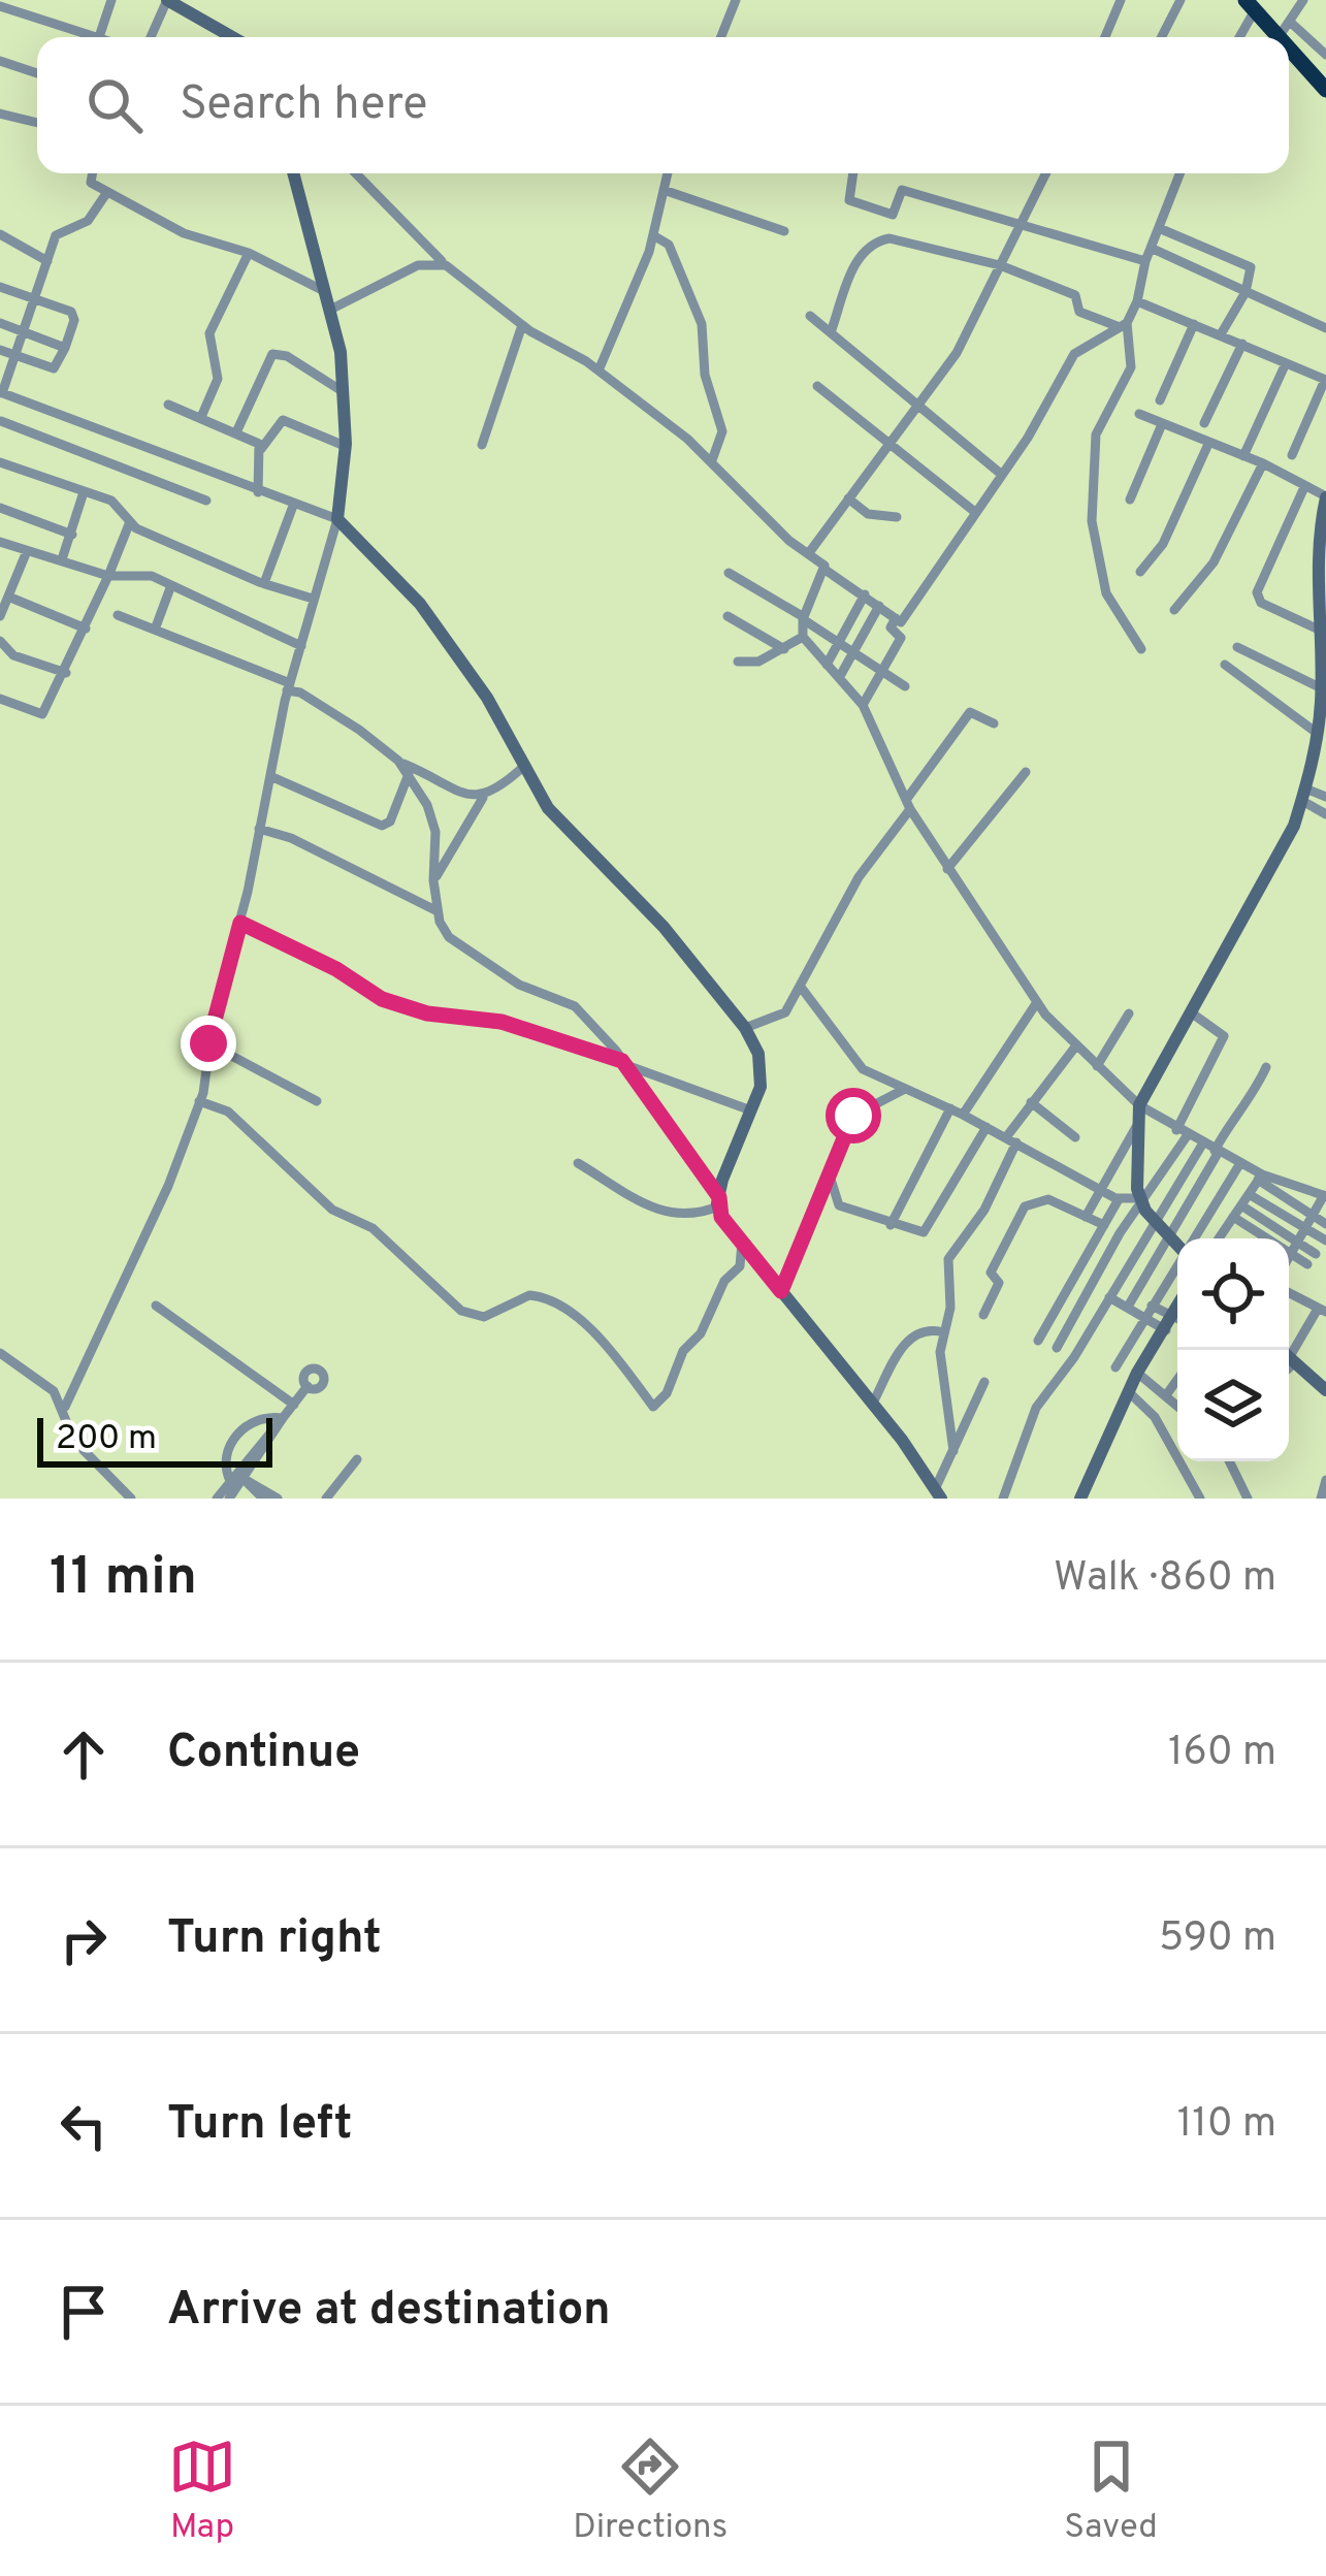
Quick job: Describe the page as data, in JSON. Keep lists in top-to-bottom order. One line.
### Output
{"scale_bar":"200 m","page":{"search":"Search here","scale":"200 m","heading":["11 min","Walk · 860 m"],"list":[["Continue","160 m"],["Turn right","590 m"],["Turn left","110 m"],"Arrive at destination"],"nav":["Map","Directions","Saved"]}}
